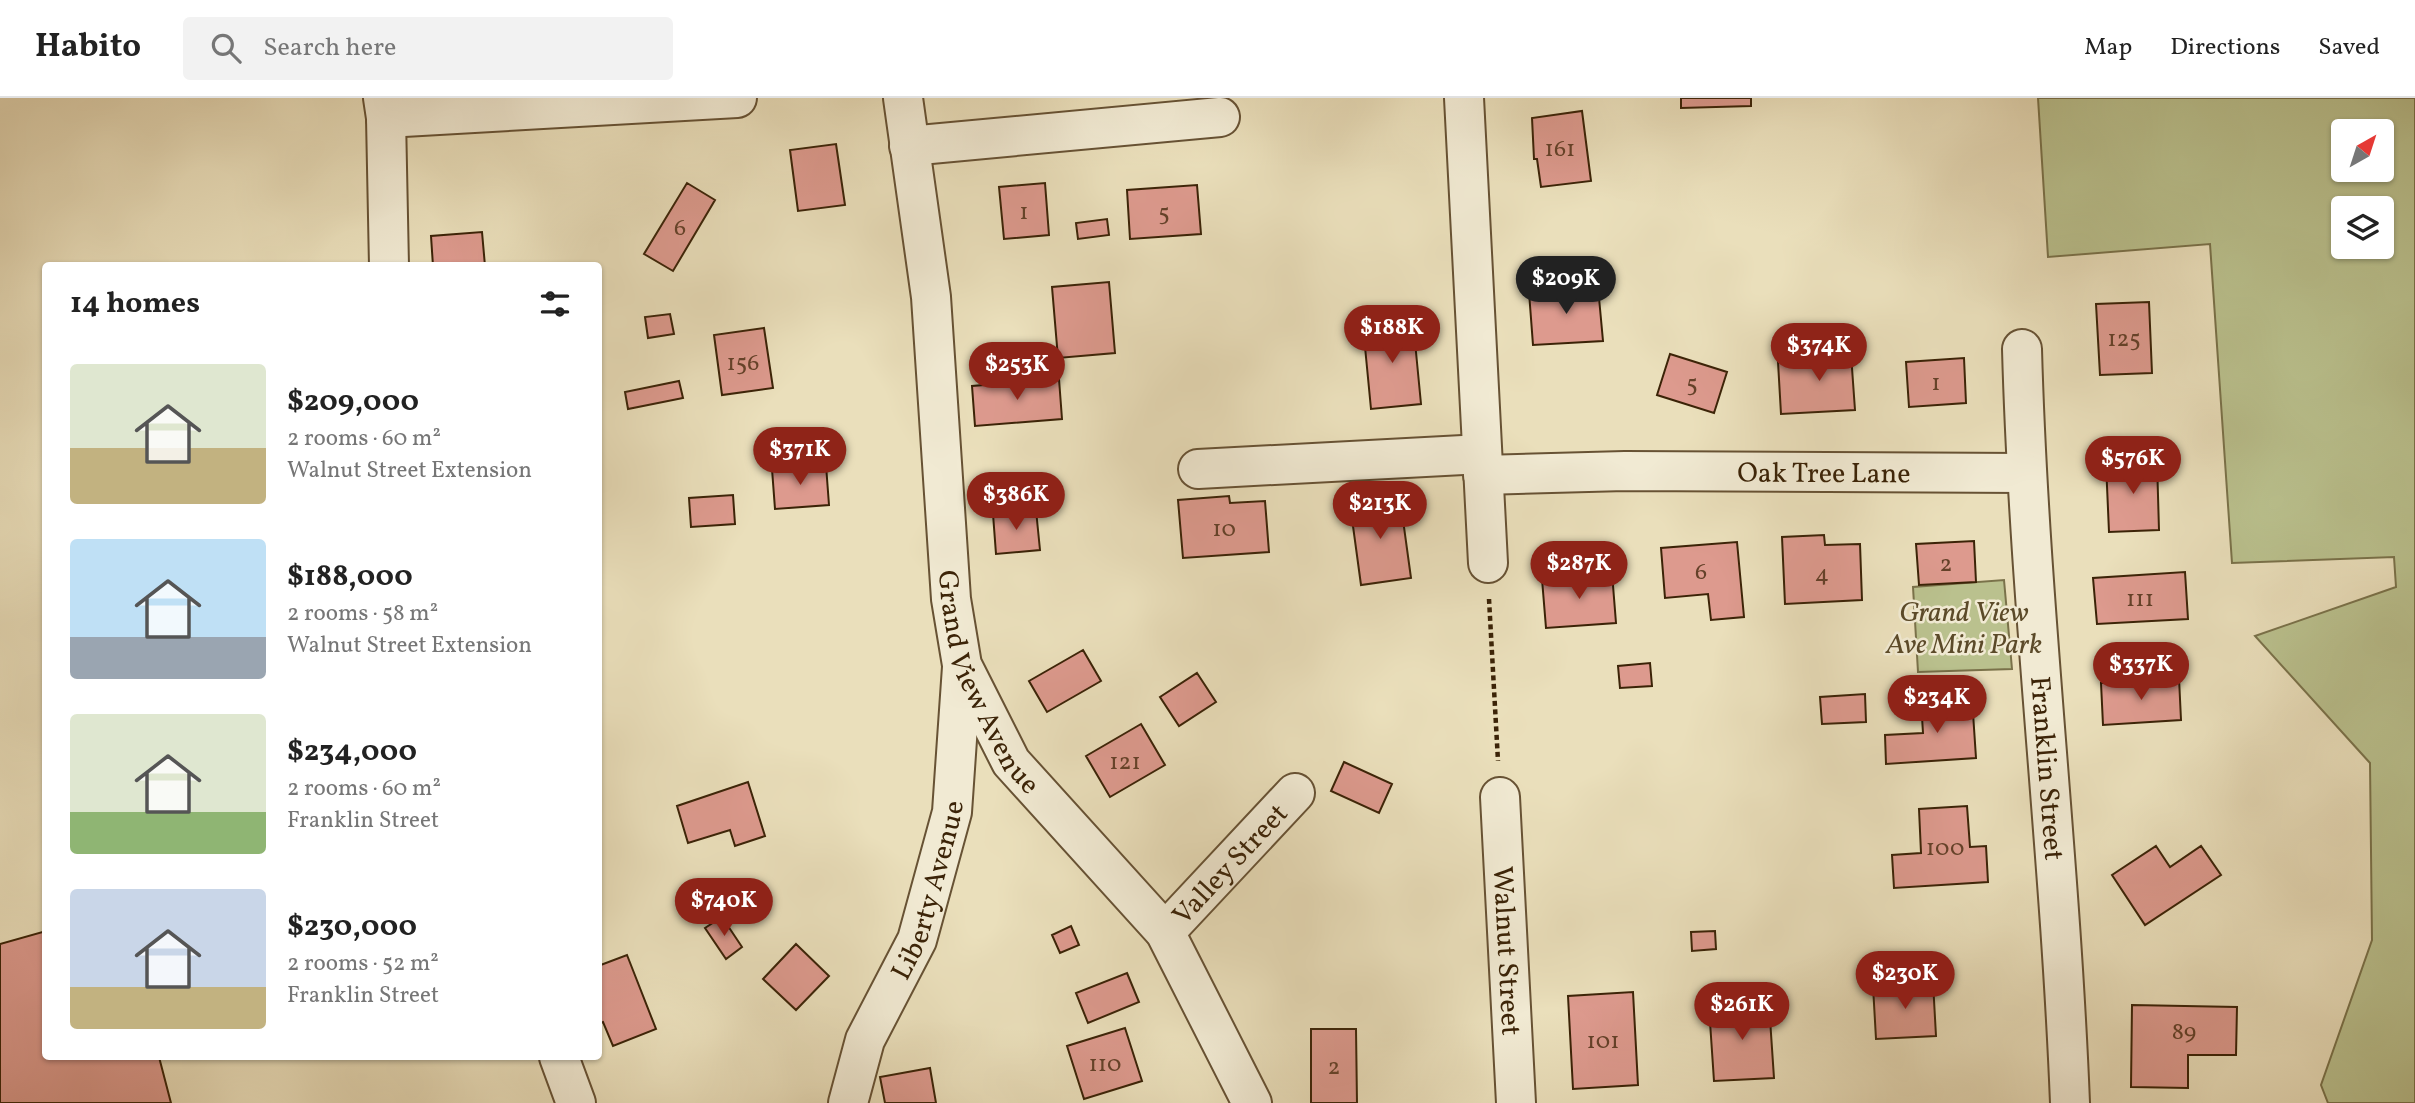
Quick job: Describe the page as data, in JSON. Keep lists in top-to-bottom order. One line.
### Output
{"streets":{"street":["Oak Tree Lane","Grand View Avenue","Franklin Street","Valley Street","Liberty Avenue","Walnut Street"]},"crossings":[["Oak Tree Lane","Franklin Street"],["Grand View Avenue","Valley Street"],["Grand View Avenue","Liberty Avenue"]],"parks":["Grand View Ave Mini Park"],"house_numbers":["161","1","5","6","125","156","1","5","10","2","6","4","111","121","100","89","101","110","2"],"north":"top right","page":{"header":"Habito","search":"Search here","nav":["Map","Directions","Saved"],"price":["$209K","$188K","$374K","$253K","$371K","$576K","$386K","$213K","$287K","$337K","$234K","$740K","$230K","$261K"],"heading":"14 homes","list":[{"name":"$209,000","note":"2 rooms · 60 m² · Walnut Street Extension"},{"name":"$188,000","note":"2 rooms · 58 m² · Walnut Street Extension"},{"name":"$234,000","note":"2 rooms · 60 m² · Franklin Street"},{"name":"$230,000","note":"2 rooms · 52 m² · Franklin Street"}]}}
